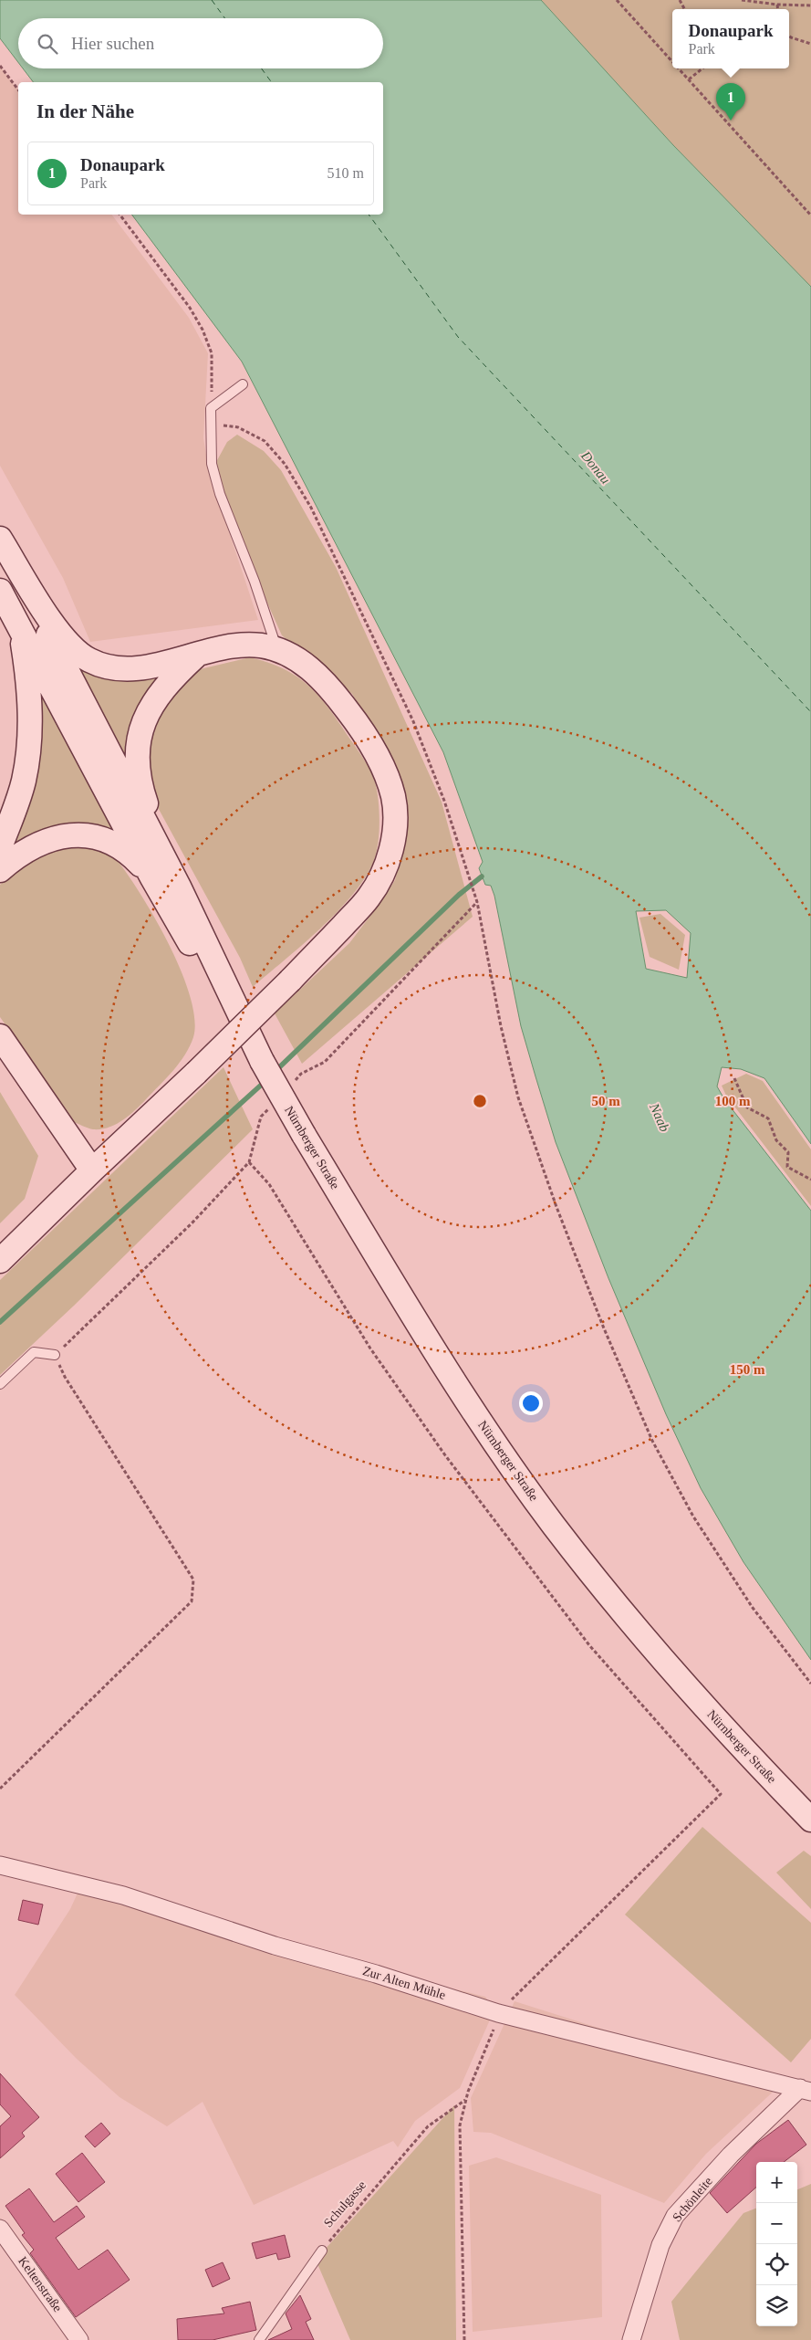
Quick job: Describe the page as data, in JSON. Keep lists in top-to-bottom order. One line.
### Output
{"streets":{"main road":["Nürnberger Straße"],"street":["Zur Alten Mühle","Schönleite","Keltenstraße"],"path":["Schulgasse"]},"crossings":[["Zur Alten Mühle","Schönleite"]],"water":["Donau","Naab"],"page":{"popup":["Donaupark","Park"],"search":"Hier suchen","heading":"In der Nähe","pins":"1","list":[{"mark":"1","name":"Donaupark","note":"Park","value":"510 m"}],"map_buttons":["+","−"]},"rings":["50 m","100 m","150 m"]}
